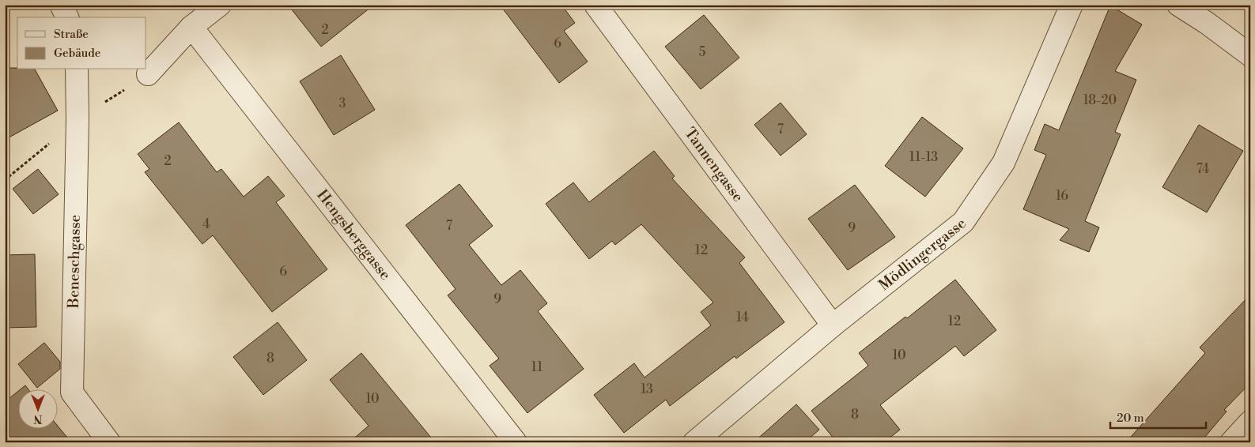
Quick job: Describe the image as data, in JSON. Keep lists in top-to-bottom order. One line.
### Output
{"streets":{"street":["Tannengasse","Hengsberggasse","Mödlingergasse","Beneschgasse"]},"crossings":[["Tannengasse","Mödlingergasse"]],"house_numbers":["2","6","5","18-20","3","7","11-13","2","74","16","4","7","9","12","6","9","14","12","10","8","11","13","10","8"],"legend":["Straße","Gebäude"],"scale_bar":"20 m","north":"bottom"}
